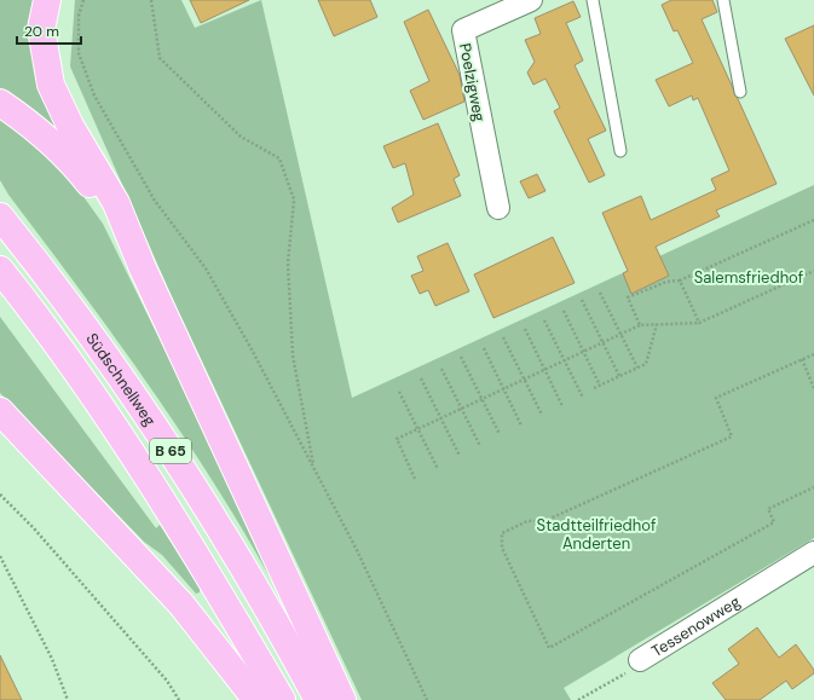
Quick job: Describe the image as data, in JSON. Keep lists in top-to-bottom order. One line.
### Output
{"streets":{"highway":["Südschnellweg","B 65"],"street":["Poelzigweg","Tessenowweg"]},"parks":["Salemsfriedhof","Stadtteilfriedhof Anderten"],"scale_bar":"20 m"}
